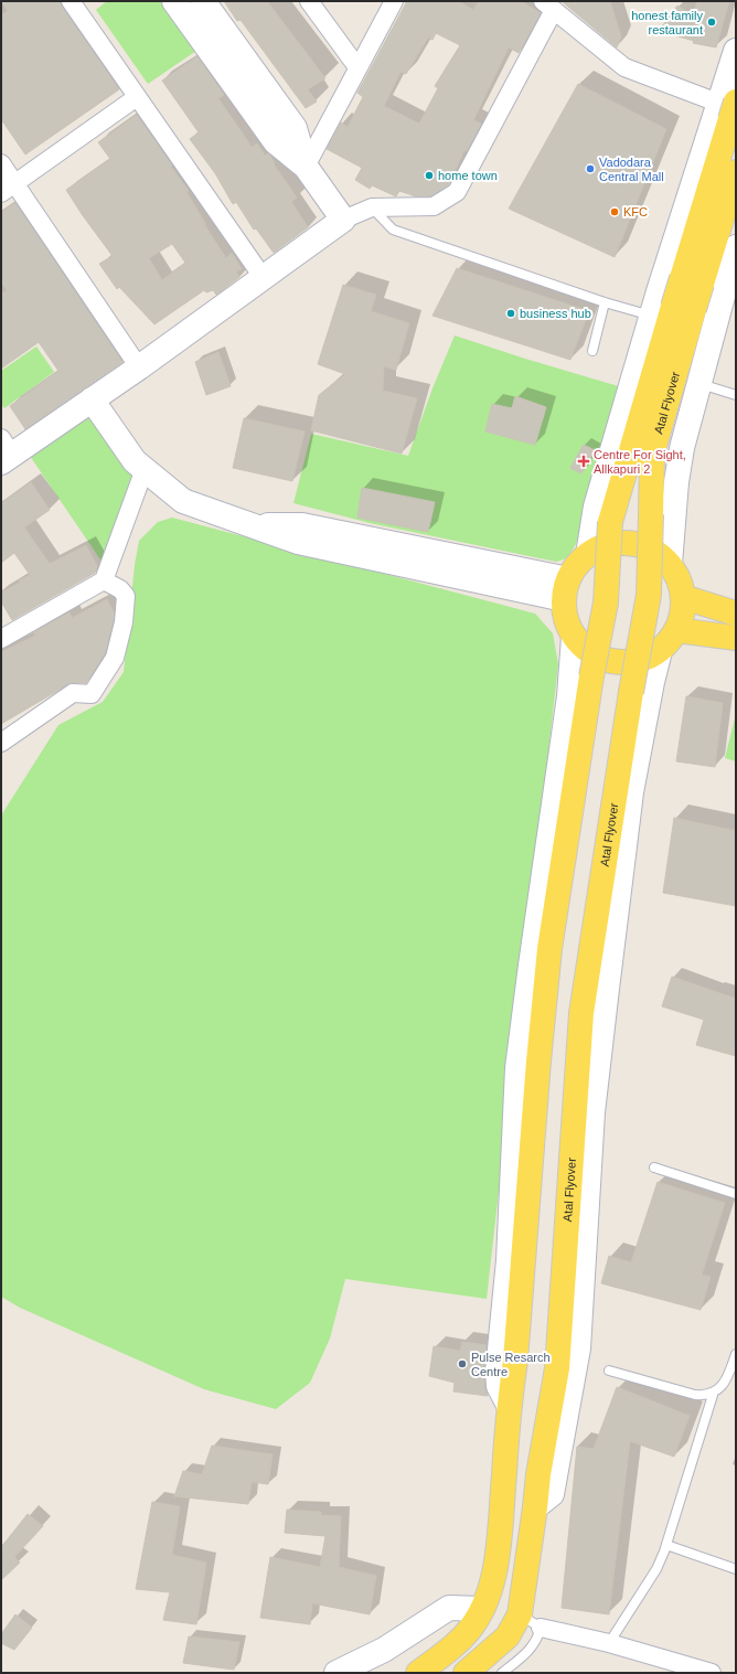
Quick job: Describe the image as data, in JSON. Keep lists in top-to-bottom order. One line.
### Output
{"streets":{"main road":["Atal Flyover"]},"places":{"other":["honest family restaurant","Vadodara Central Mall","home town","KFC","business hub","Pulse Resarch Centre"],"health":["Centre For Sight, Allkapuri 2"]}}
